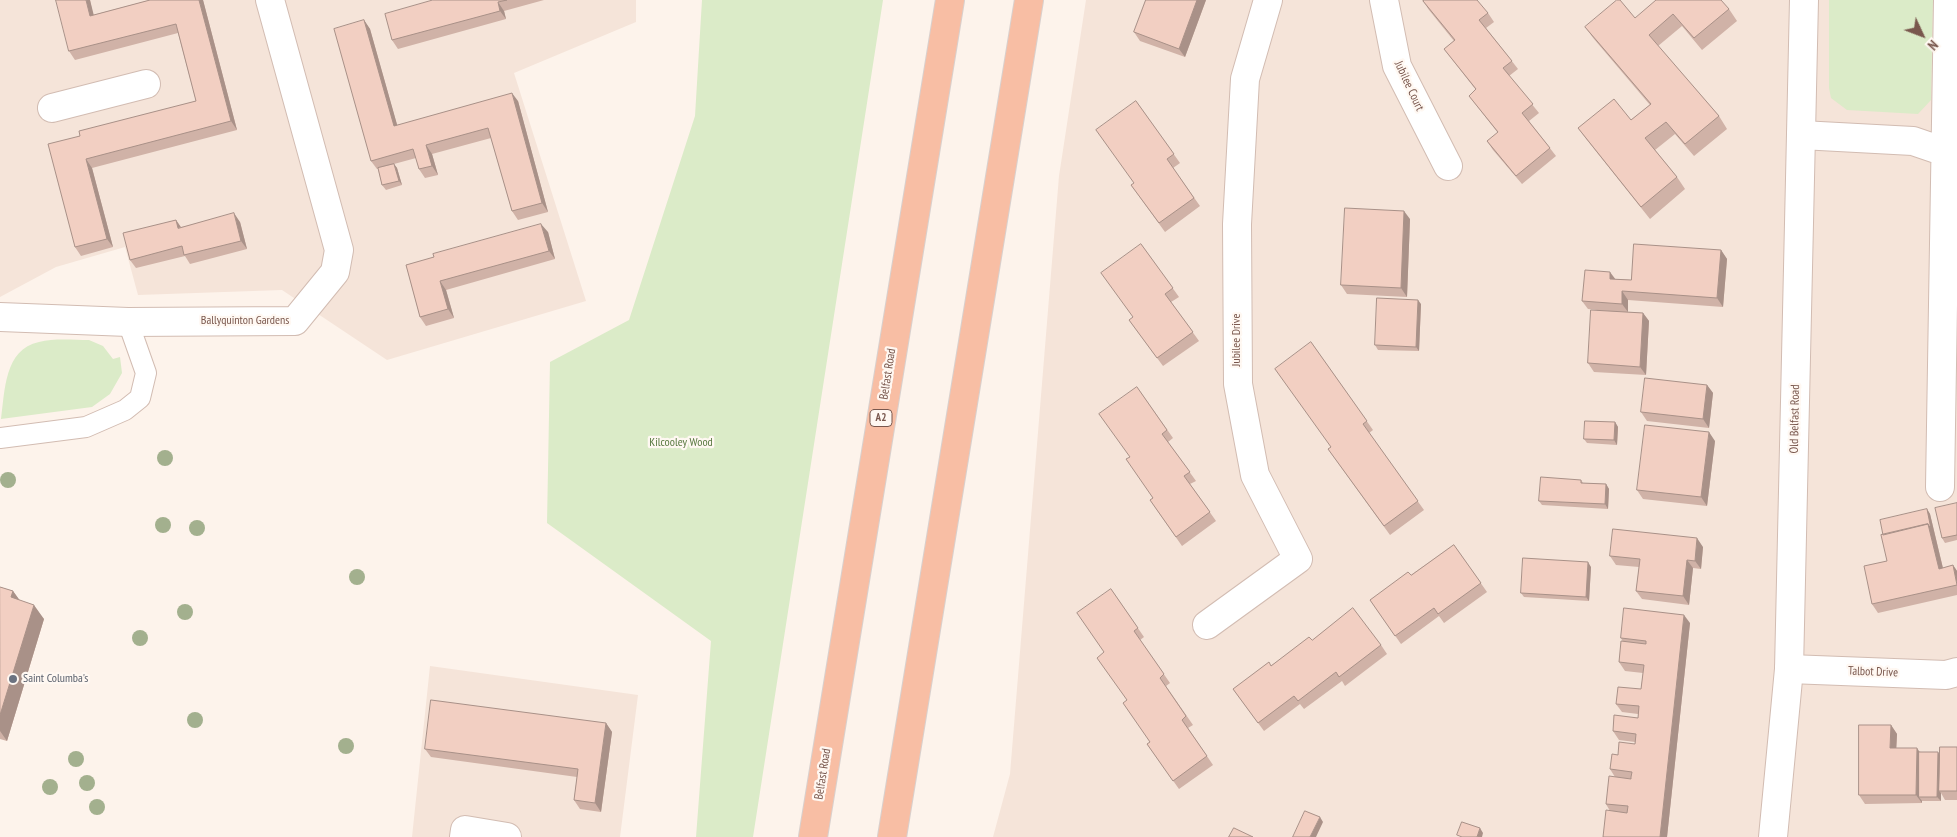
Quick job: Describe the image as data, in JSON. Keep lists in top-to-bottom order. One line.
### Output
{"streets":{"highway":["Belfast Road","A2"],"street":["Jubilee Court","Ballyquinton Gardens","Jubilee Drive","Old Belfast Road","Talbot Drive"]},"crossings":[["Old Belfast Road","Talbot Drive"]],"parks":["Kilcooley Wood"],"places":["Saint Columba's"],"north":"bottom right"}
